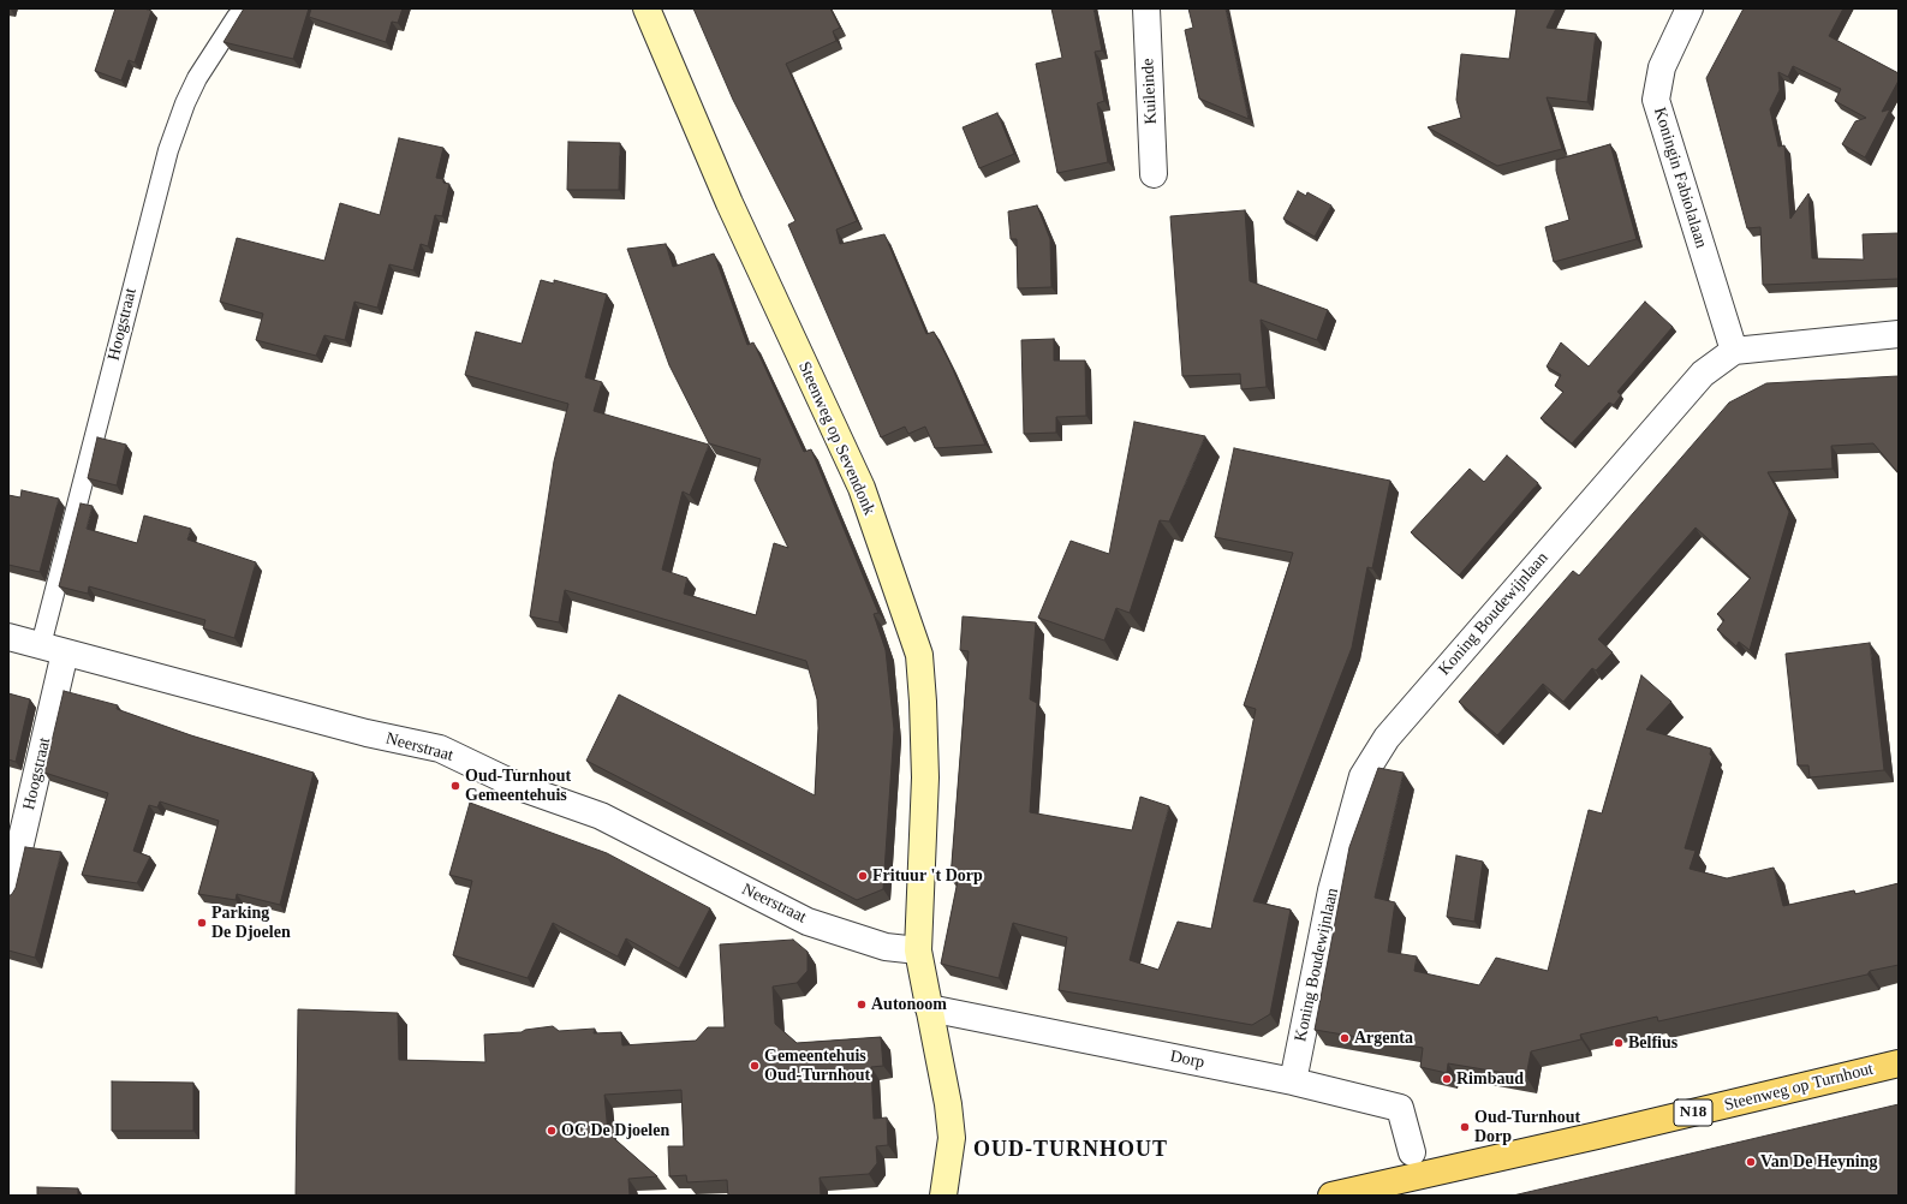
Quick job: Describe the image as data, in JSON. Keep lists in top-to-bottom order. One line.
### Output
{"streets":{"main road":["Steenweg op Turnhout","N18"],"street":["Kuileinde","Koningin Fabiolalaan","Hoogstraat","Steenweg op Sevendonk","Koning Boudewijnlaan","Neerstraat","Dorp"]},"crossings":[["Koningin Fabiolalaan","Koning Boudewijnlaan"],["Hoogstraat","Neerstraat"],["Steenweg op Sevendonk","Neerstraat"],["Koning Boudewijnlaan","Dorp"],["Dorp","Steenweg op Turnhout"],["Dorp","N18"],["Steenweg op Turnhout","N18"]],"districts":["OUD-TURNHOUT"],"places":["Oud-Turnhout Gemeentehuis","Frituur 't Dorp","Parking De Djoelen","Autonoom","Argenta","Belfius","Gemeentehuis Oud-Turnhout","Rimbaud","Oud-Turnhout Dorp","OC De Djoelen","Van De Heyning"]}
